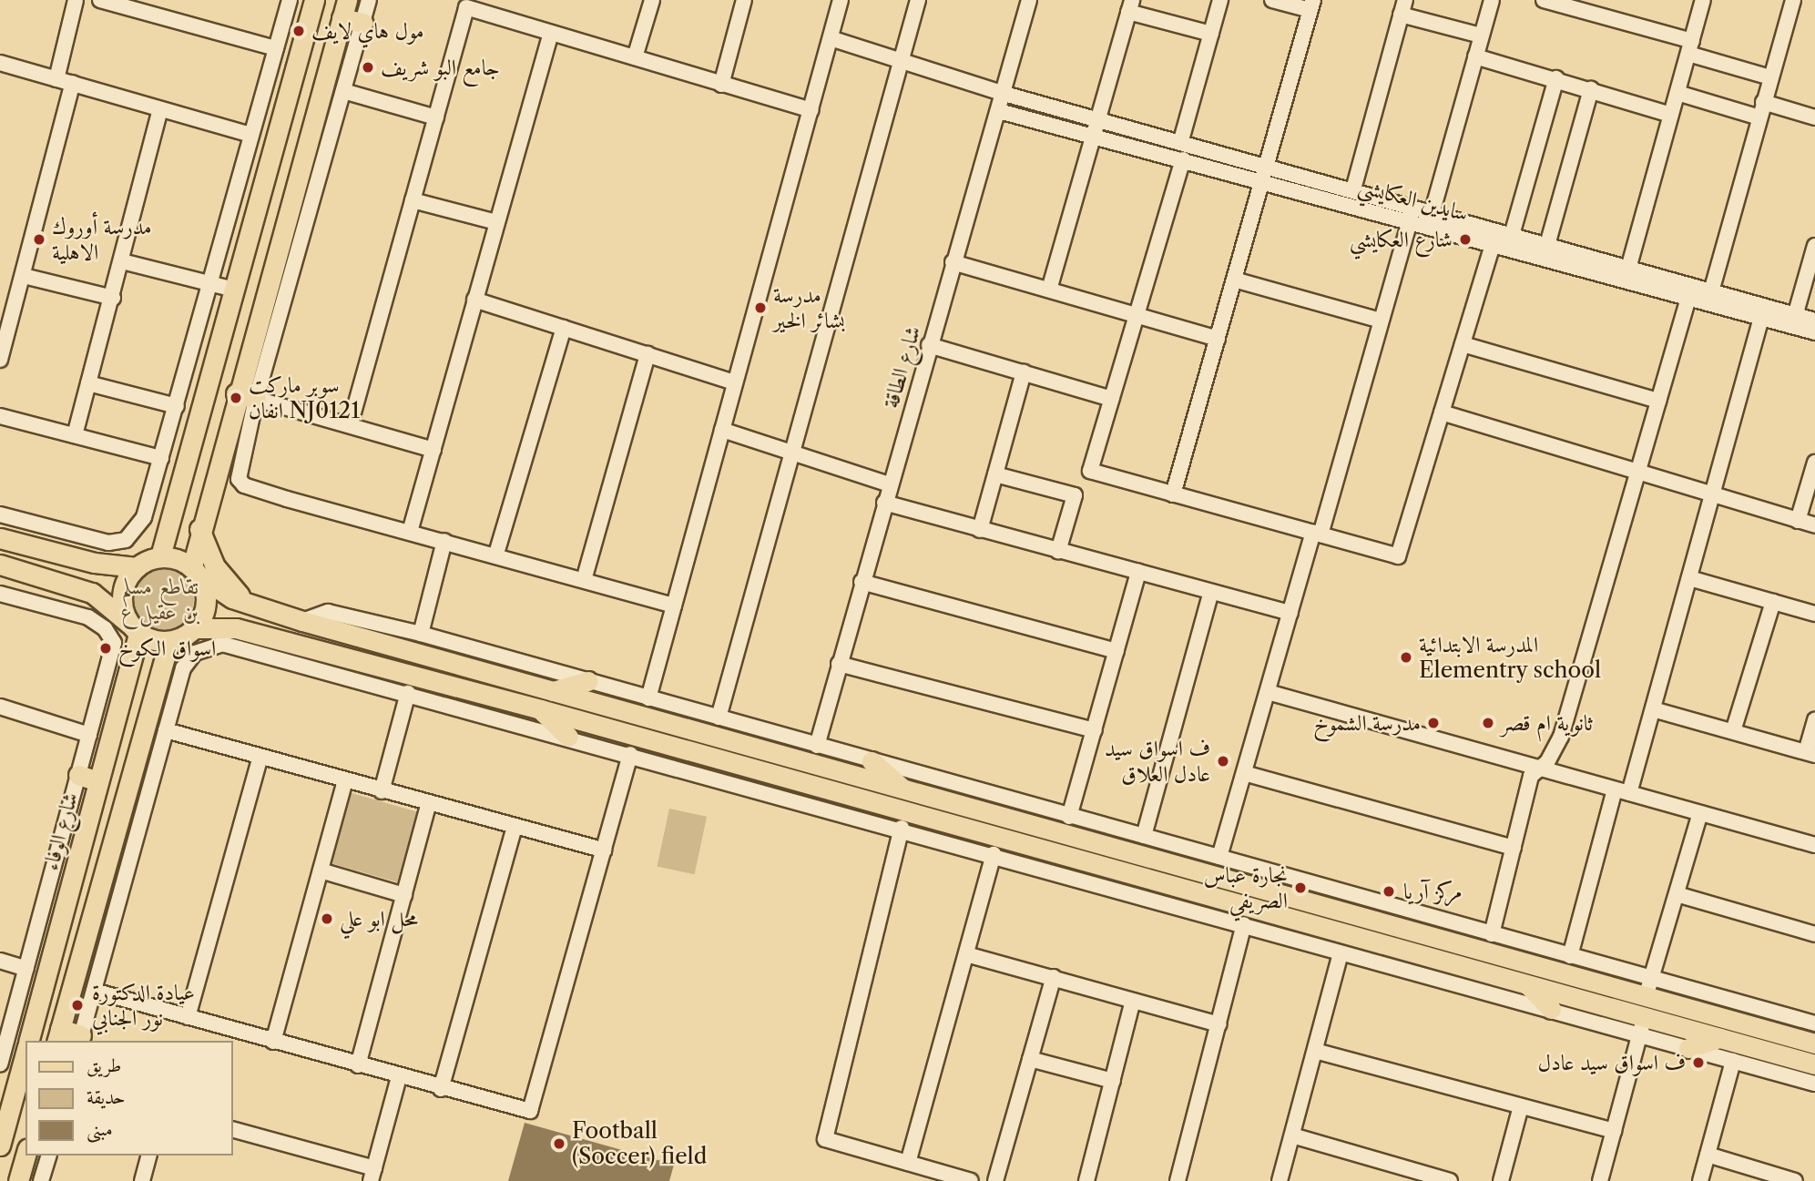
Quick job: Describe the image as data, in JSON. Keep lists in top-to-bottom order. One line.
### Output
{"streets":{"main road":["شارع الوفاء"],"street":["سايدين العكايشي","شارع الطاقة"]},"crossings":[["سايدين العكايشي","شارع الطاقة"]],"parks":["تقاطع مسلم بن عقيل ع"],"places":["مول هاي لايف","جامع البو شريف","مدرسة أوروك الاهلية","شارع العكايشي","مدرسة بشائر الخير","سوبر ماركت انفان NJ0121","اسواق الكوخ","المدرسة الابتدائية Elementry school","مدرسة الشموخ","ثانوية ام قصر","ف اسواق سيد عادل العلاق","نجارة عباس الصريفي","مركز آريا","محل ابو علي","عيادة الدكتورة نور الجنابي","ف اسواق سيد عادل","Football (Soccer) field"],"legend":["طريق","حديقة","مبنى"]}
